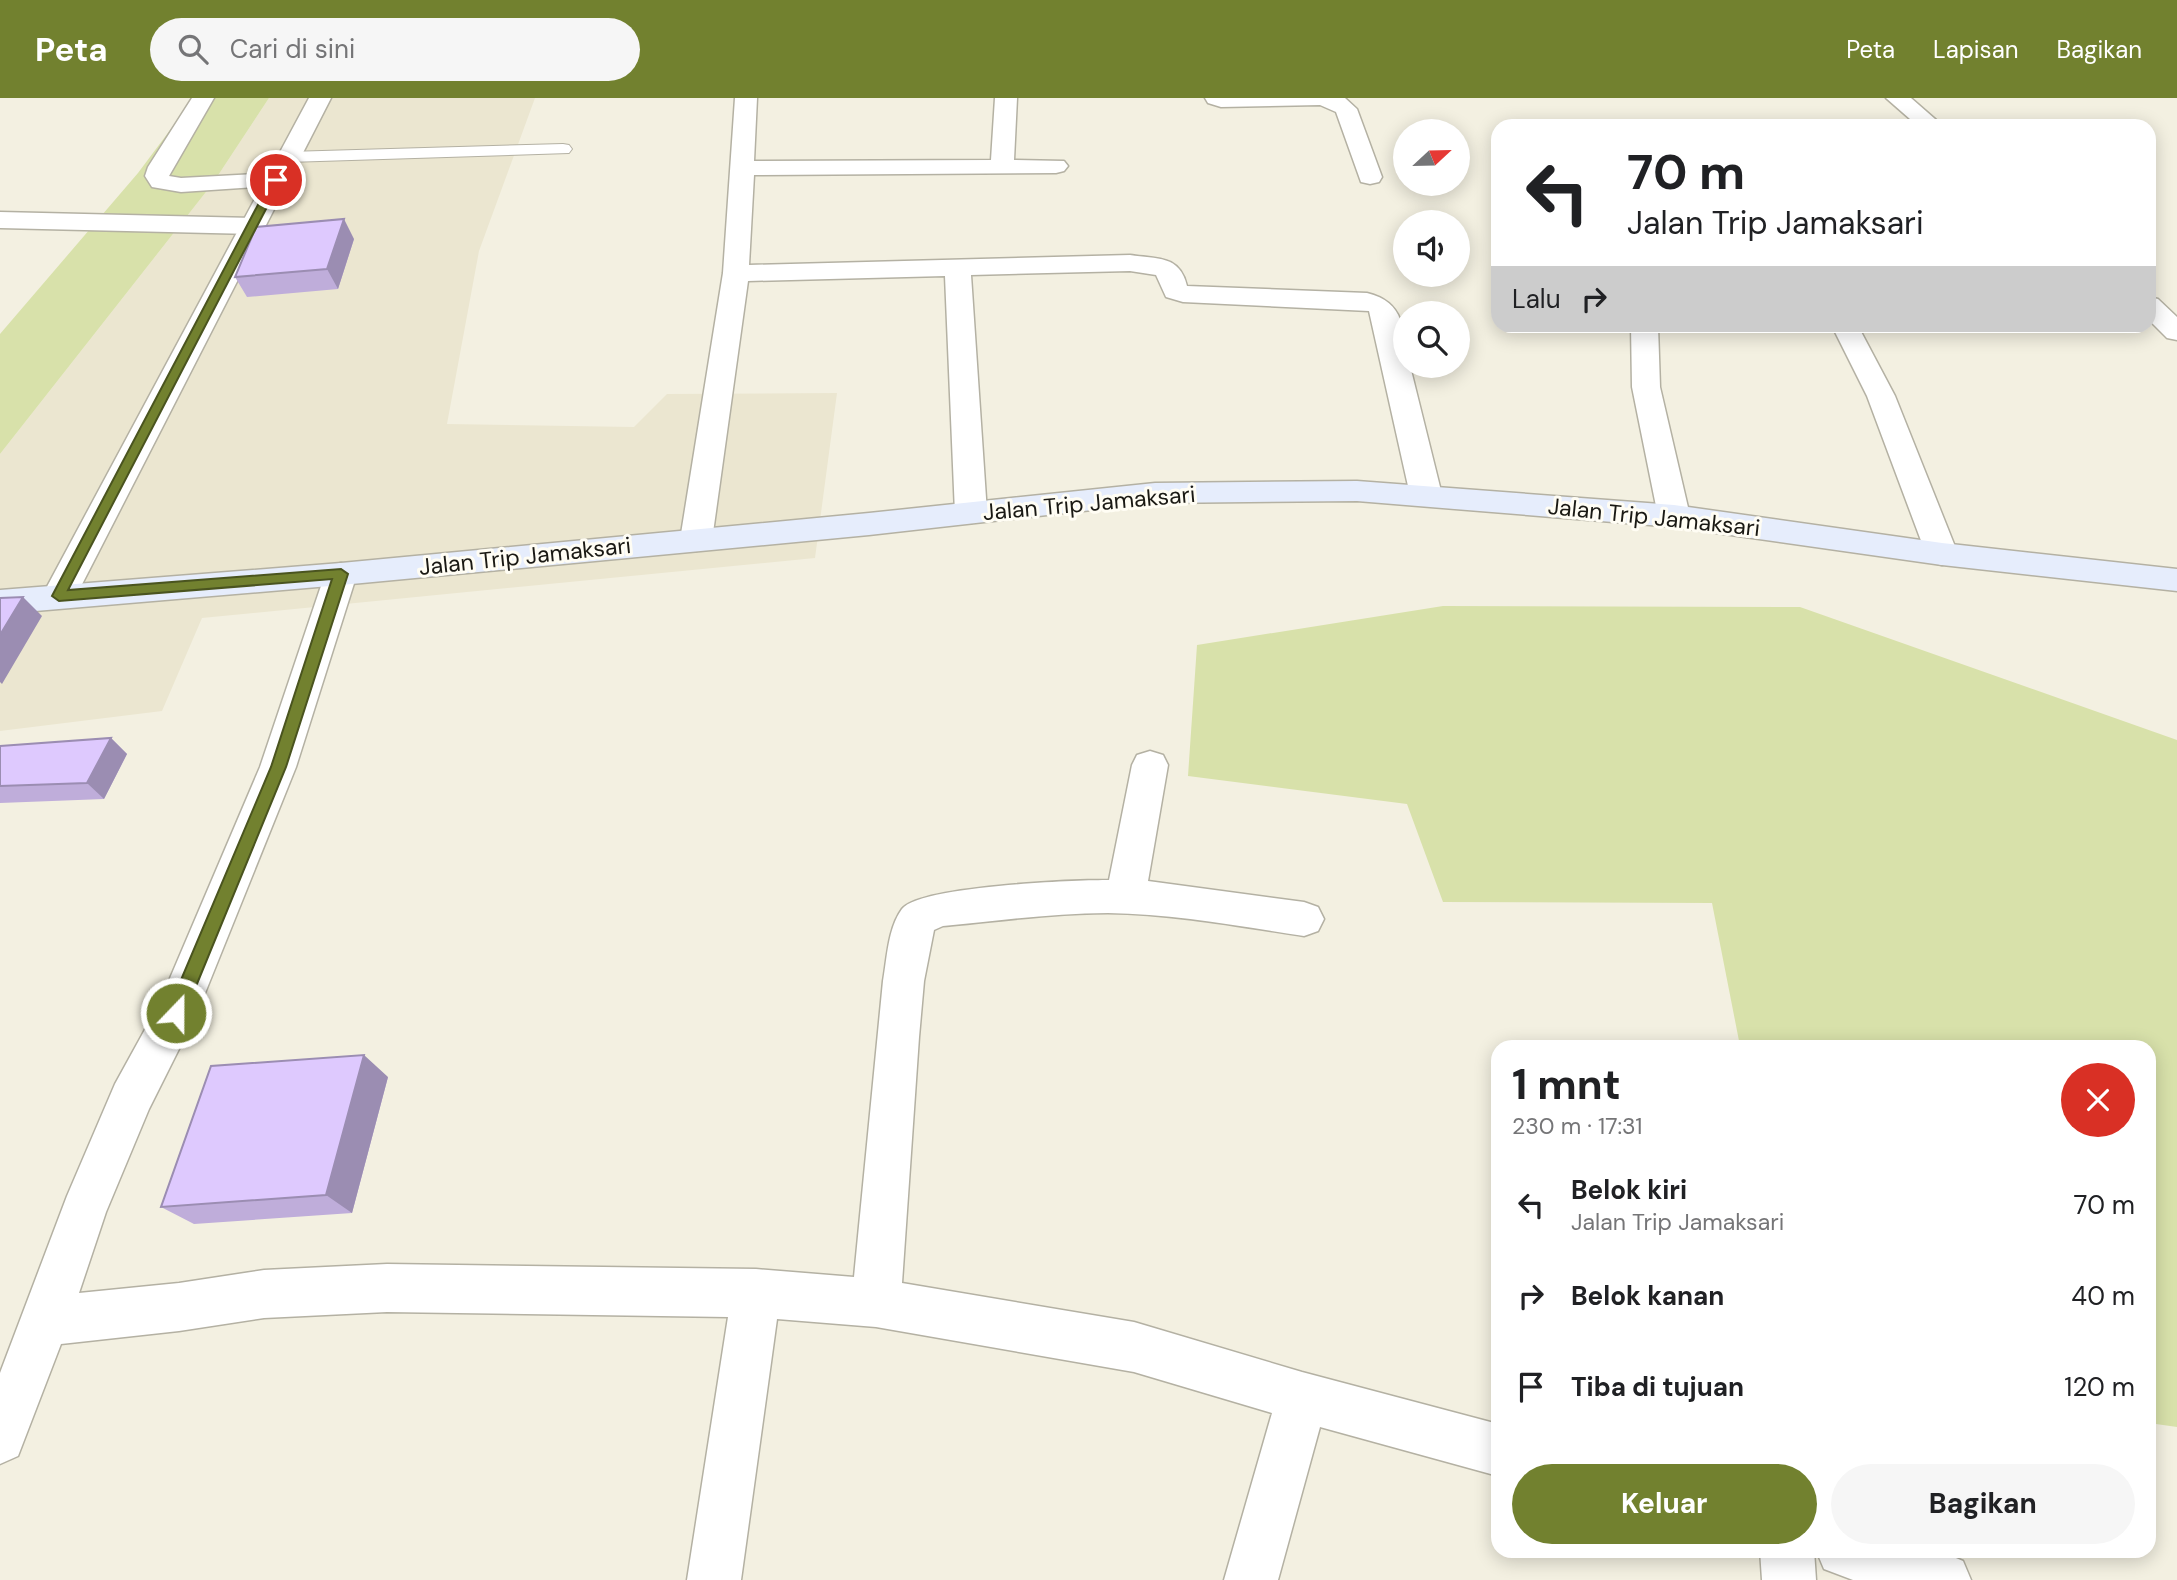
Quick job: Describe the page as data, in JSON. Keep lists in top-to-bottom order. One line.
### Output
{"streets":{"main road":["Jalan Trip Jamaksari"]},"north":"right","page":{"header":"Peta","search":"Cari di sini","nav":["Peta","Lapisan","Bagikan"],"turn":["70 m","Jalan Trip Jamaksari"],"then":"Lalu","heading":["1 mnt","230 m · 17:31"],"list":[{"name":"Belok kiri","note":"Jalan Trip Jamaksari","value":"70 m"},{"name":"Belok kanan","value":"40 m"},{"name":"Tiba di tujuan","value":"120 m"}],"buttons":["Keluar","Bagikan"]}}
